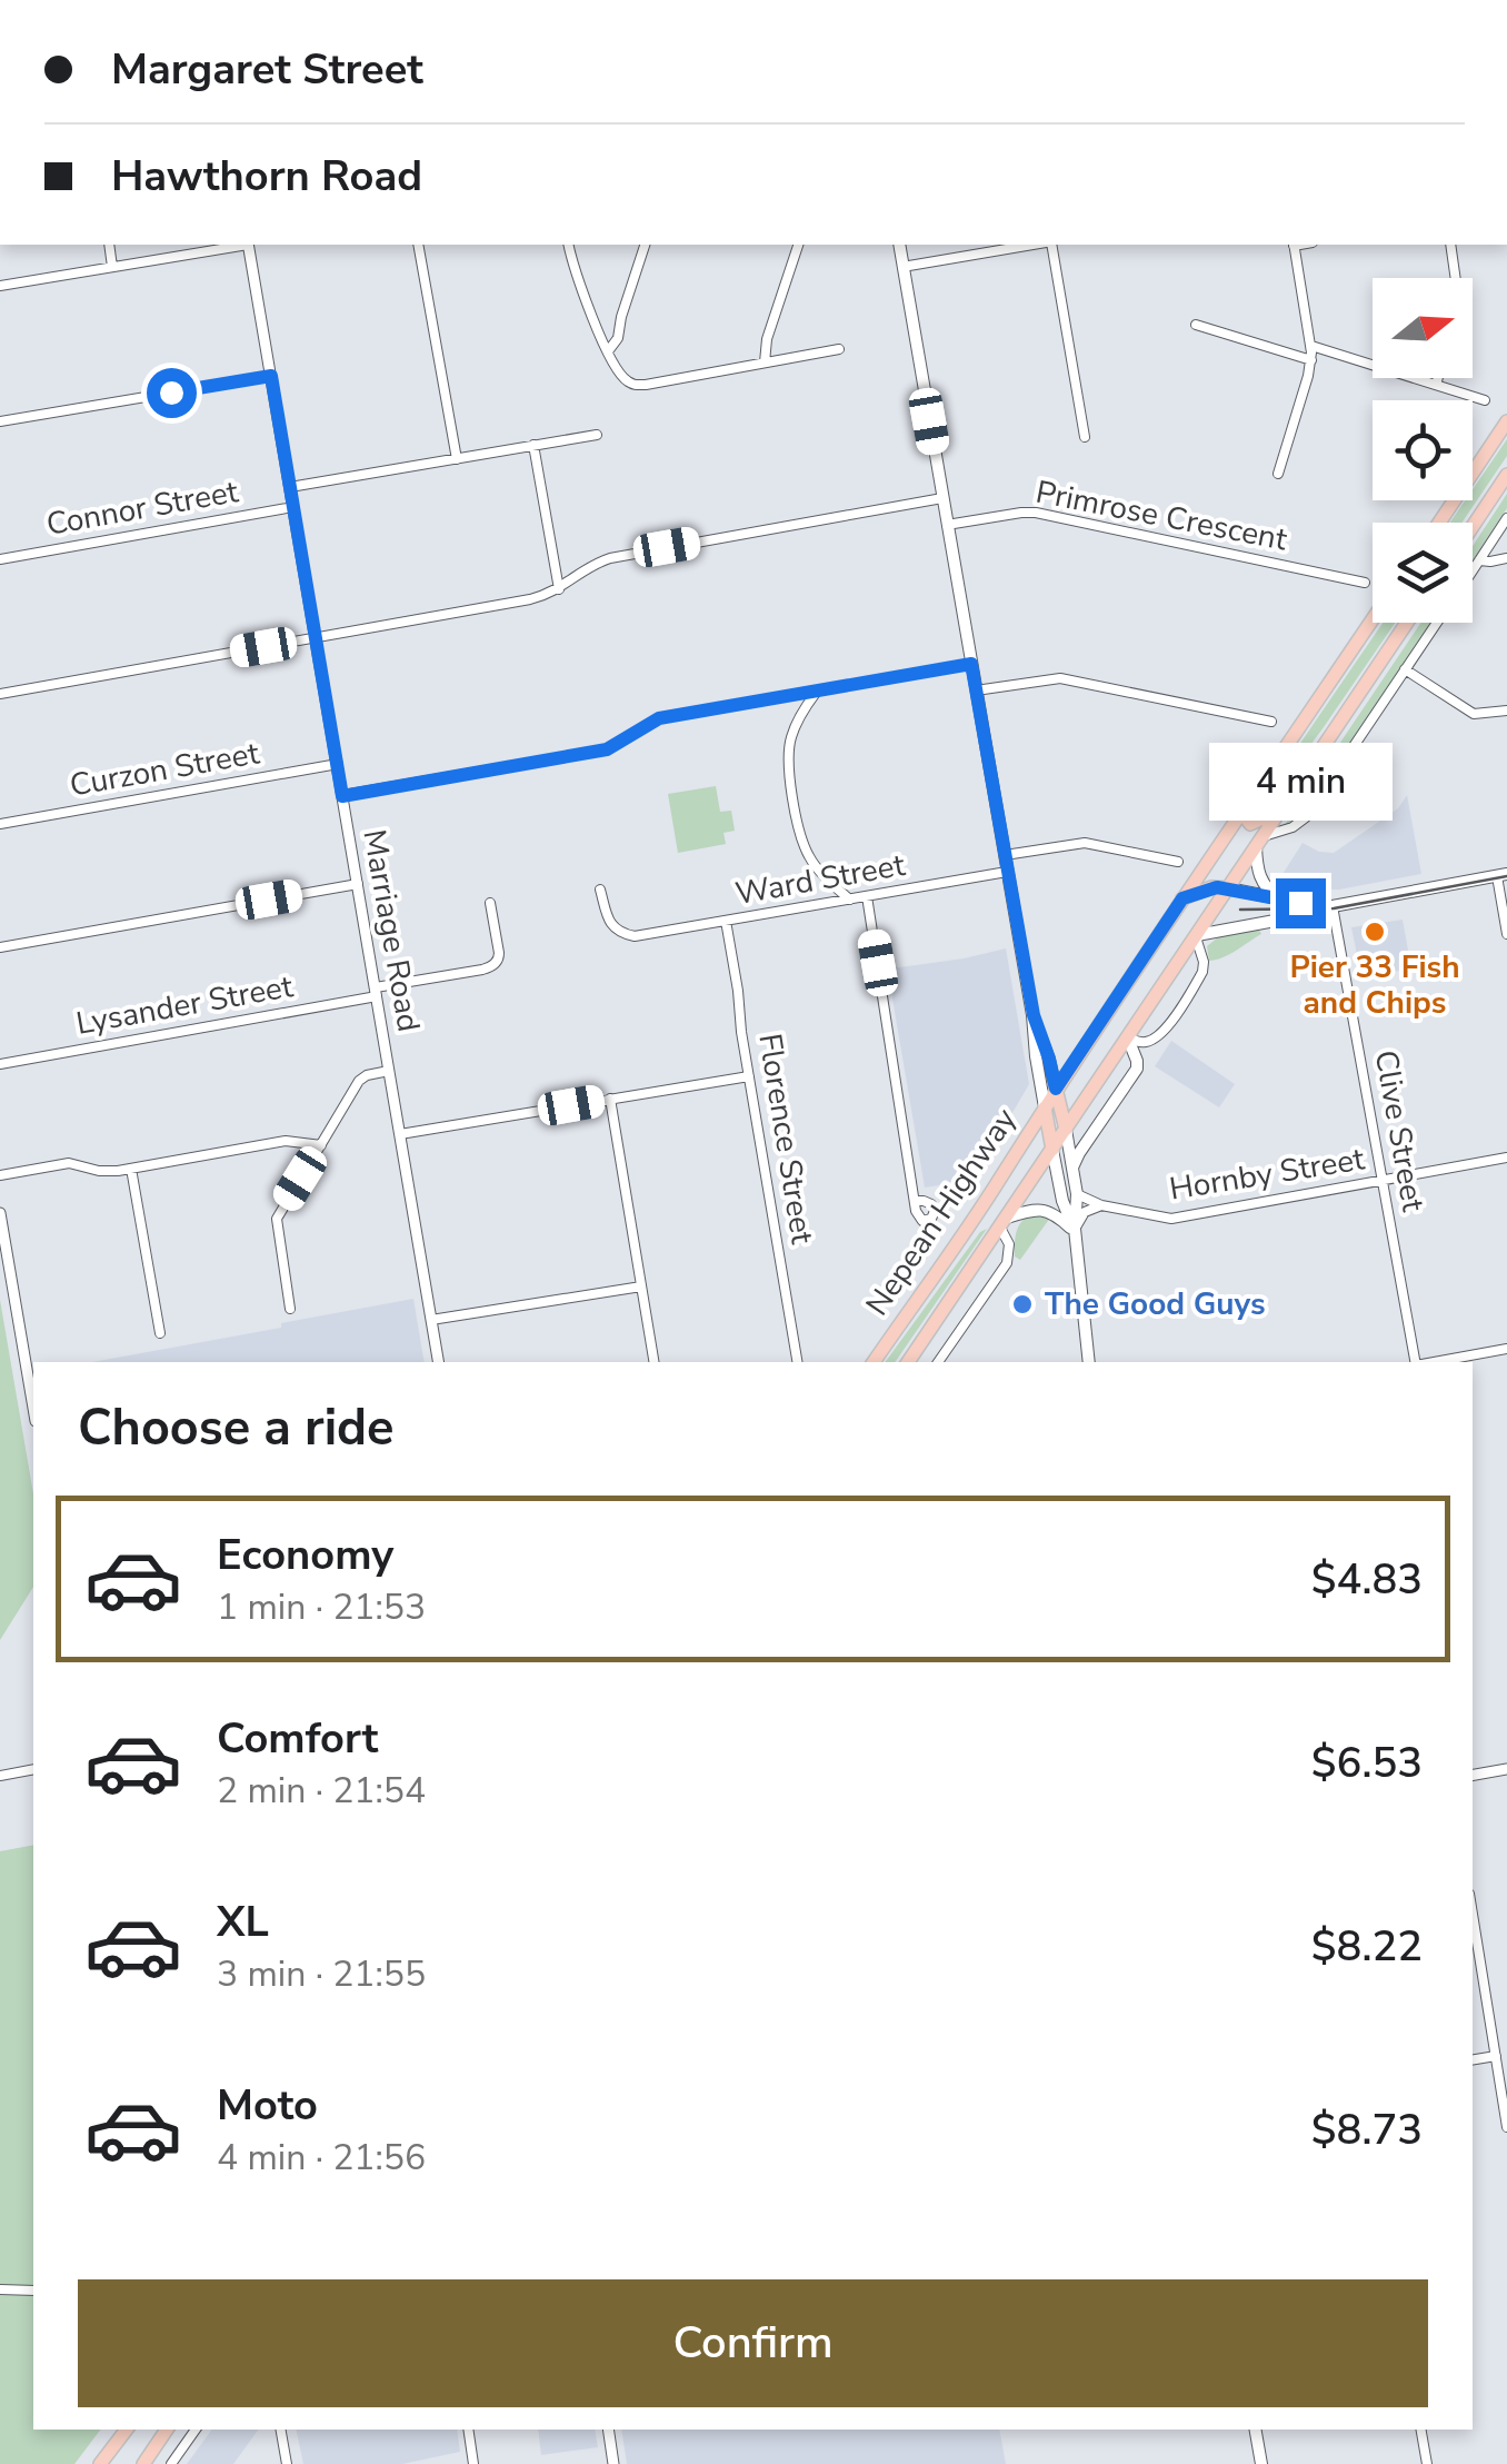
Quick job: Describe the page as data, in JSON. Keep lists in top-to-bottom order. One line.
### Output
{"streets":{"highway":["Nepean Highway"],"street":["Connor Street","Primrose Crescent","Curzon Street","Ward Street","Marriage Road","Lysander Street","Clive Street","Florence Street","Hornby Street"]},"crossings":[["Connor Street","Marriage Road"],["Curzon Street","Marriage Road"],["Ward Street","Florence Street"],["Marriage Road","Lysander Street"],["Clive Street","Hornby Street"]],"places":["Pier 33 Fish and Chips","The Good Guys"],"north":"right","page":{"banner":["Margaret Street","Hawthorn Road"],"bubble":"4 min","heading":"Choose a ride","list":[{"name":"Economy","note":"1 min · 21:53","value":"$4.83"},{"name":"Comfort","note":"2 min · 21:54","value":"$6.53"},{"name":"XL","note":"3 min · 21:55","value":"$8.22"},{"name":"Moto","note":"4 min · 21:56","value":"$8.73"}],"buttons":"Confirm"}}
